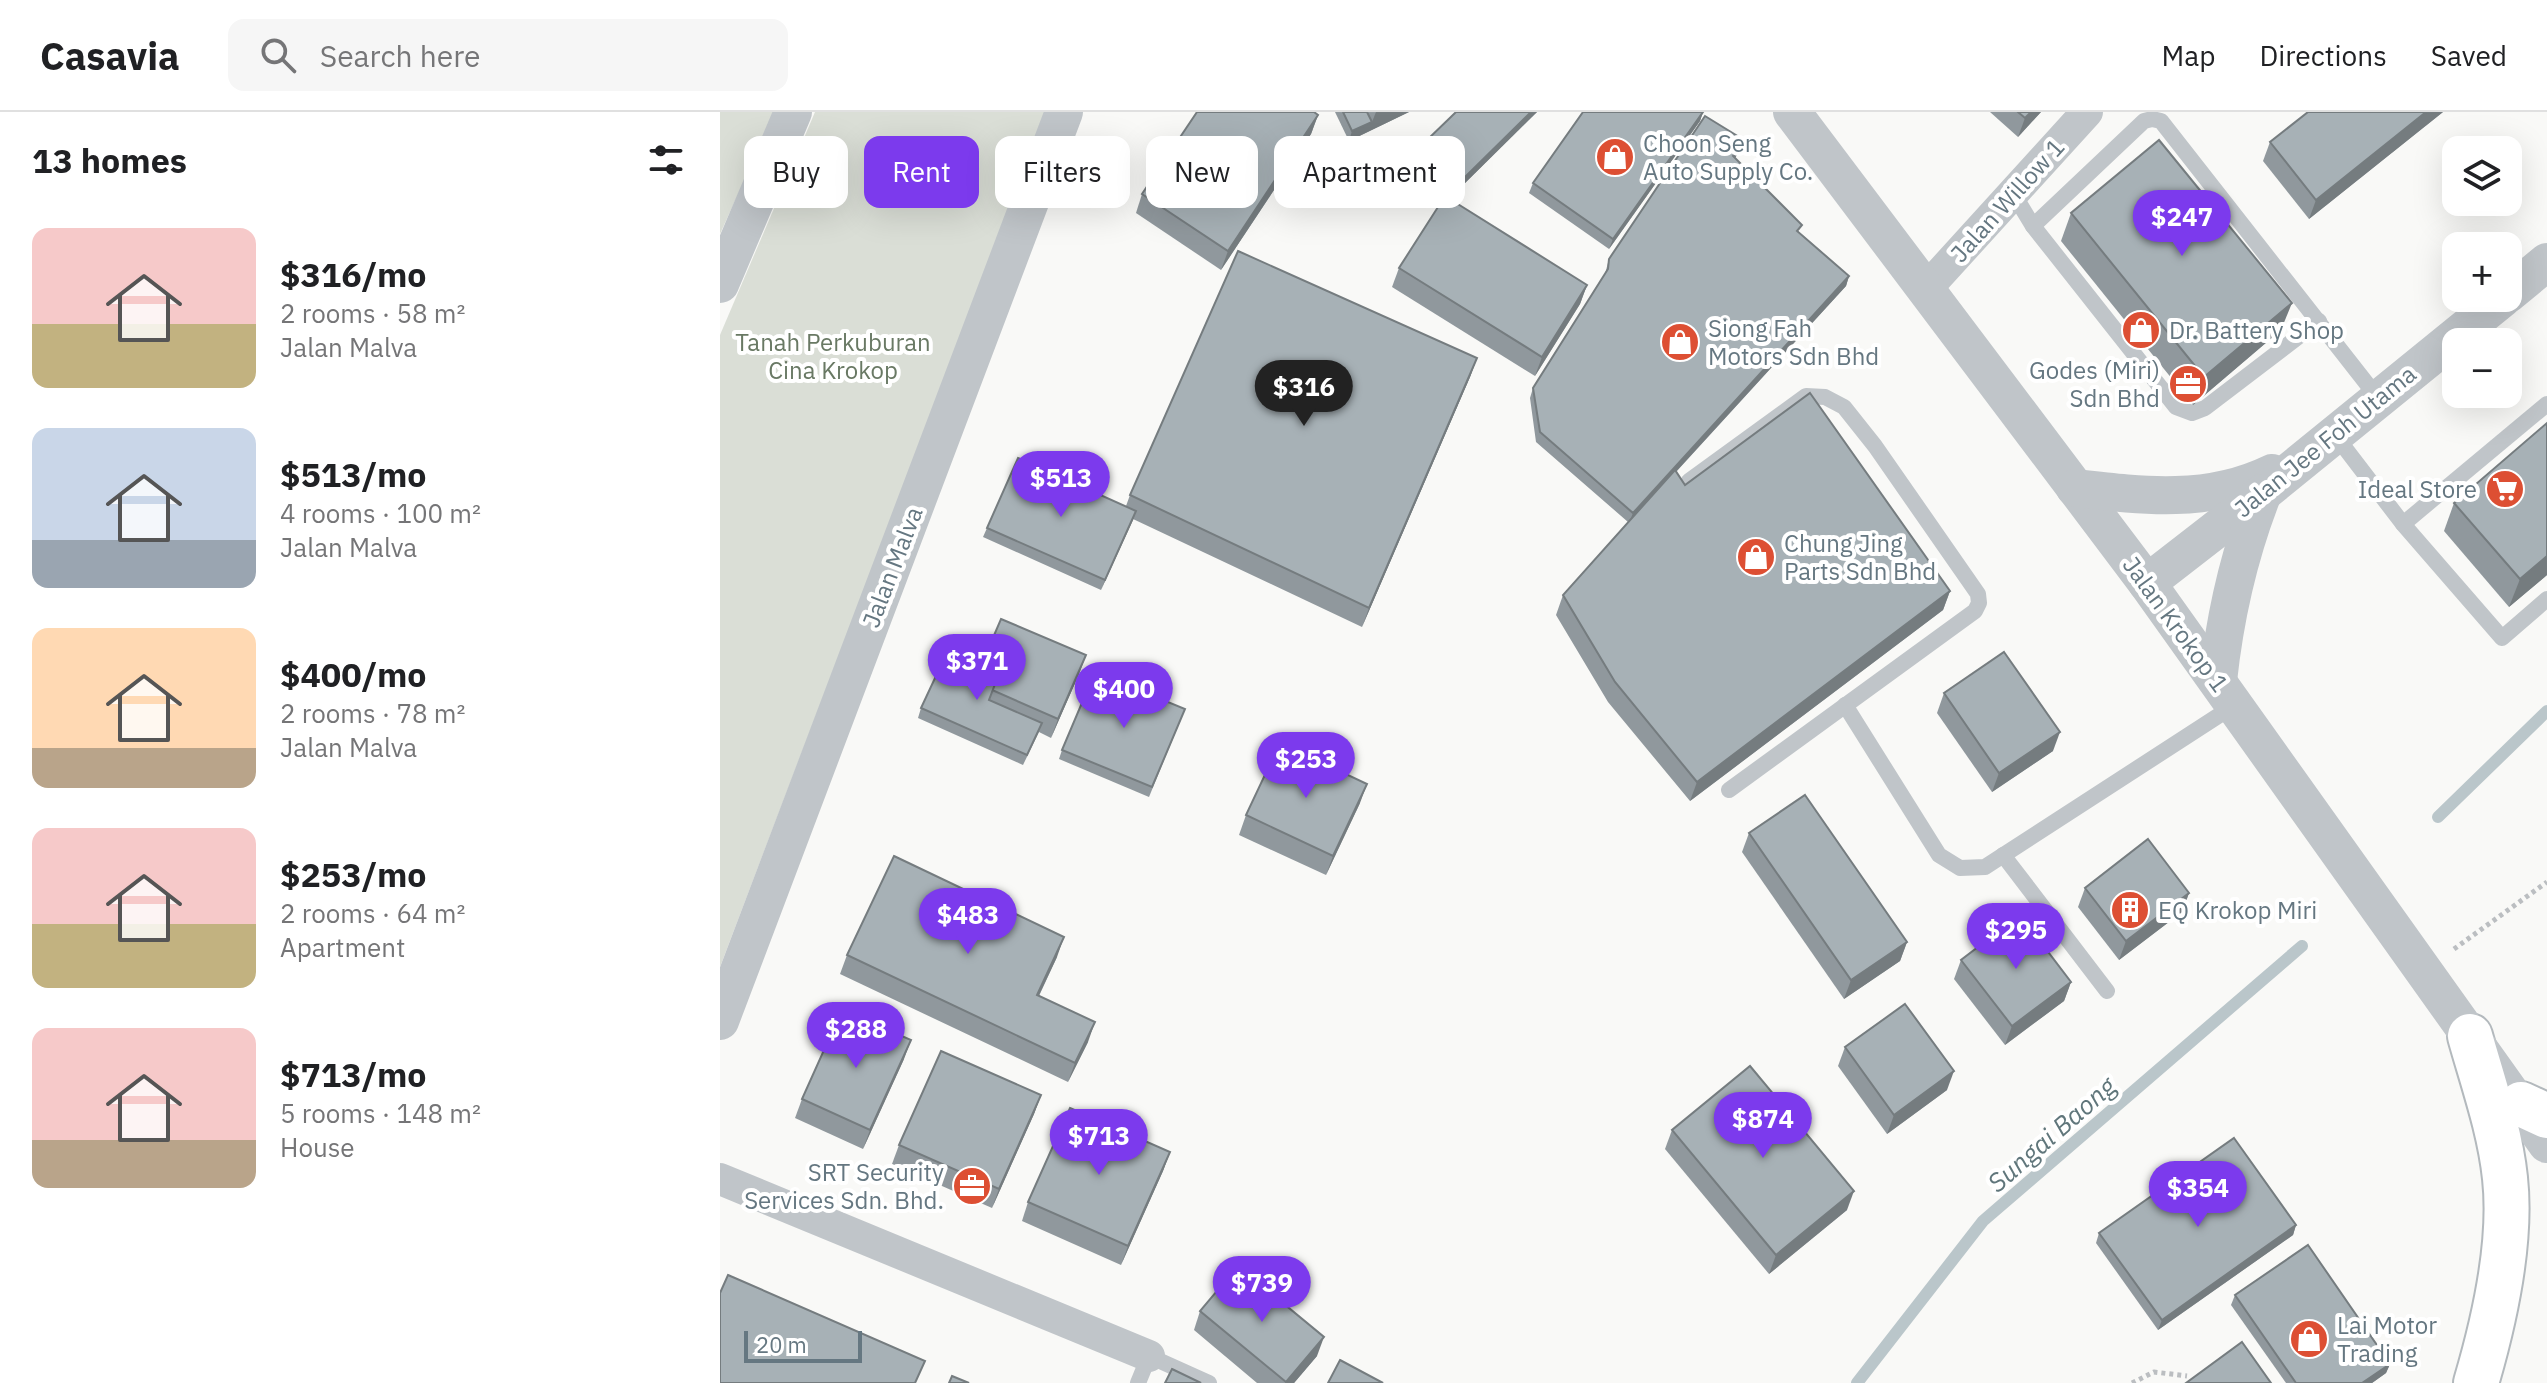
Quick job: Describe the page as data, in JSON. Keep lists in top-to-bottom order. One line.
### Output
{"streets":{"street":["Jalan Willow 1","Jalan Jee Foh Utama","Jalan Malva","Jalan Krokop 1"]},"crossings":[["Jalan Willow 1","Jalan Krokop 1"],["Jalan Jee Foh Utama","Jalan Krokop 1"]],"water":["Sungai Baong"],"parks":["Tanah Perkuburan Cina Krokop"],"places":{"shop":["Choon Seng Auto Supply Co.","Dr. Battery Shop","Siong Fah Motors Sdn Bhd","Chung Jing Parts Sdn Bhd","Lai Motor Trading"],"office":["Godes (Miri) Sdn Bhd","SRT Security Services Sdn. Bhd."],"supermarket":["Ideal Store"],"building":["EQ Krokop Miri"]},"scale_bar":"20 m","page":{"header":"Casavia","search":"Search here","nav":["Map","Directions","Saved"],"heading":"13 homes","map_buttons":["+","−"],"chip":["Buy","Rent","Filters","New","Apartment"],"price":["$247","$316","$513","$371","$400","$253","$483","$295","$288","$874","$713","$354","$739"],"list":[{"name":"$316/mo","note":"2 rooms · 58 m² · Jalan Malva"},{"name":"$513/mo","note":"4 rooms · 100 m² · Jalan Malva"},{"name":"$400/mo","note":"2 rooms · 78 m² · Jalan Malva"},{"name":"$253/mo","note":"2 rooms · 64 m² · Apartment"},{"name":"$713/mo","note":"5 rooms · 148 m² · House"}],"scale":"20 m"}}
